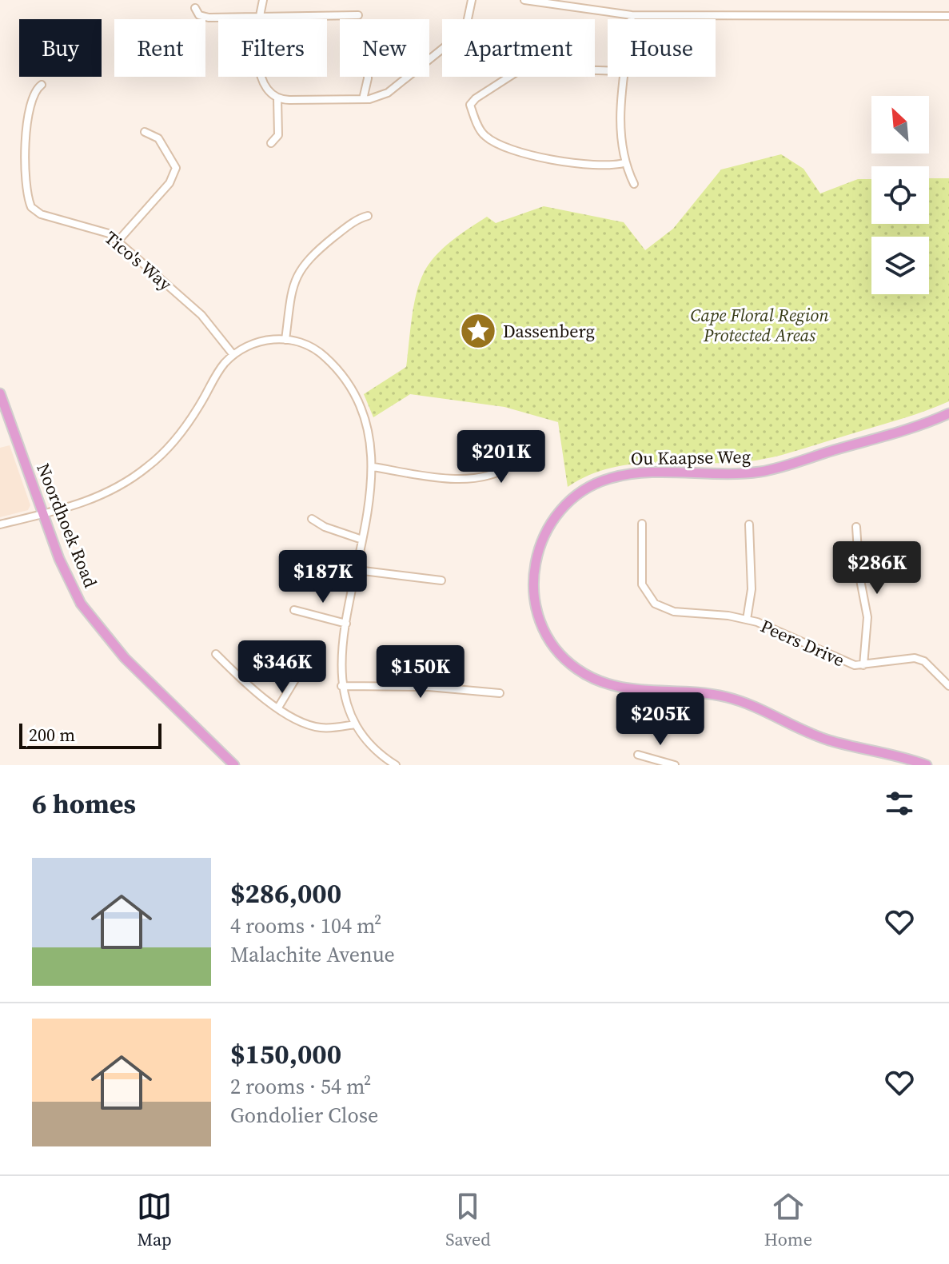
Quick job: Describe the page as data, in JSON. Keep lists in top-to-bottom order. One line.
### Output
{"streets":{"main road":["Ou Kaapse Weg","Noordhoek Road"],"street":["Tico's Way","Peers Drive"]},"parks":["Cape Floral Region Protected Areas"],"places":{"place":["Dassenberg"]},"scale_bar":"200 m","north":"top left","page":{"chip":["Buy","Rent","Filters","New","Apartment","House"],"price":["$201K","$286K","$187K","$346K","$150K","$205K"],"scale":"200 m","heading":"6 homes","list":[{"name":"$286,000","note":"4 rooms · 104 m² · Malachite Avenue"},{"name":"$150,000","note":"2 rooms · 54 m² · Gondolier Close"}],"tabs":["Map","Saved","Home"]}}
